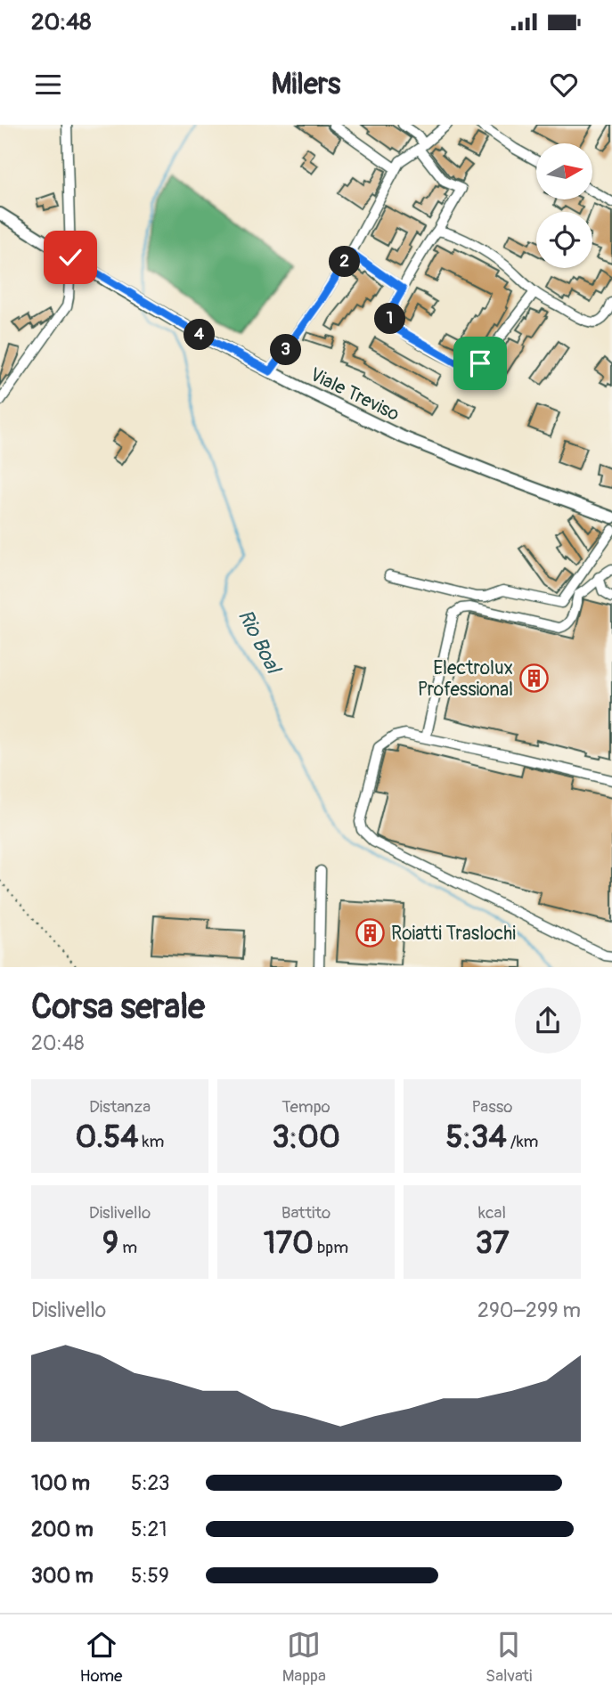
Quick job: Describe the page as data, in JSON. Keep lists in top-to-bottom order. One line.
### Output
{"streets":{"main road":["Viale Treviso"]},"water":["Rio Boal"],"places":{"building":["Electrolux Professional","Roiatti Traslochi"]},"north":"right","page":{"status":"20:48","header":"Milers","pins":["2","1","4","3"],"heading":["Corsa serale","20:48"],"stats":[["Distanza","0.54 km"],["Tempo","3:00"],["Passo","5:34 /km"],["Dislivello","9 m"],["Battito","170 bpm"],["kcal","37"]],"chart":["Dislivello","290–299 m"],"list":[{"name":"100 m","note":"5:23"},{"name":"200 m","note":"5:21"},{"name":"300 m","note":"5:59"}],"tabs":["Home","Mappa","Salvati"]}}
